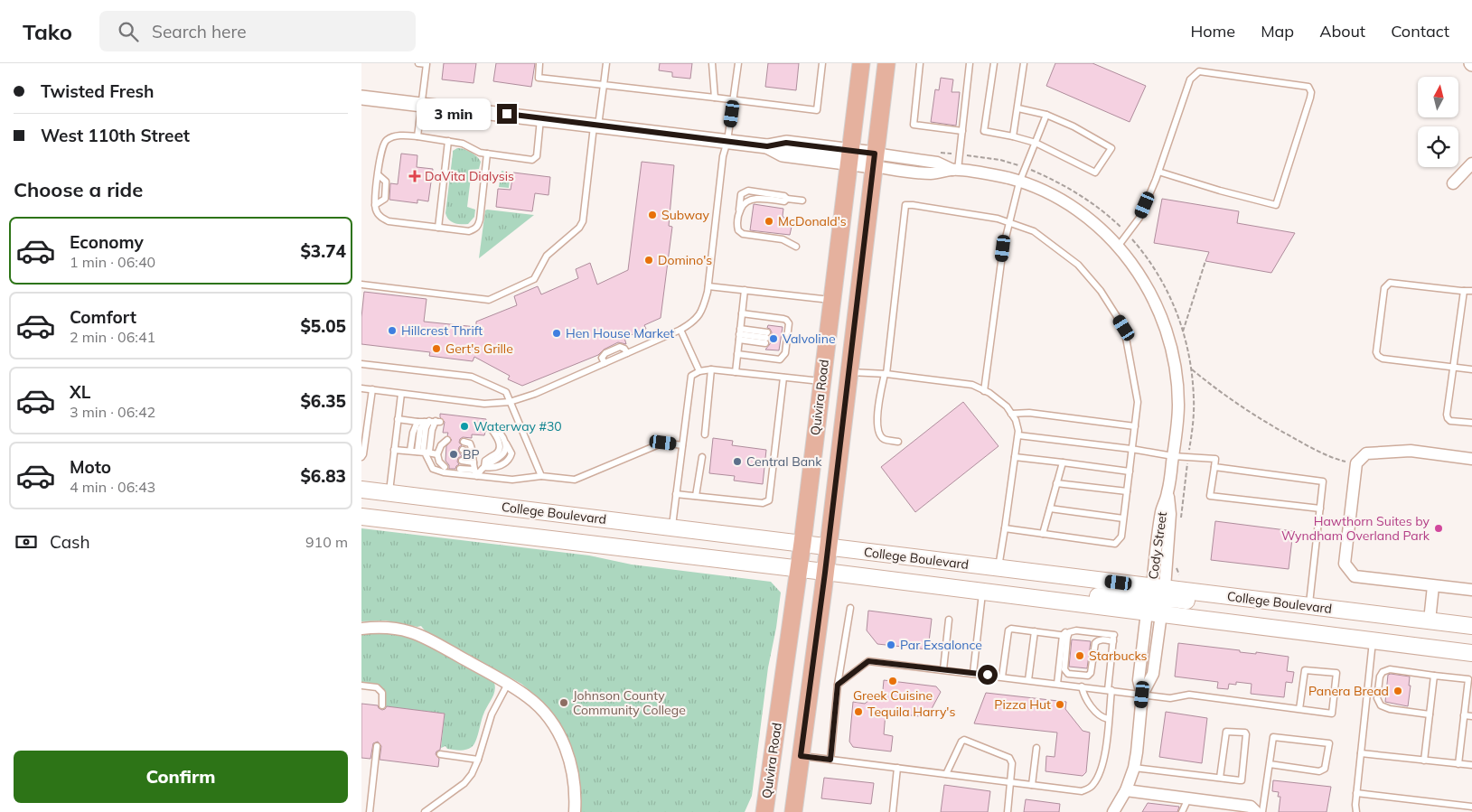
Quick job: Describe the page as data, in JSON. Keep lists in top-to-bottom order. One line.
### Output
{"streets":{"main road":["Quivira Road","College Boulevard"],"street":["Cody Street"]},"crossings":[["Quivira Road","College Boulevard"],["Quivira Road","Cody Street"],["College Boulevard","Cody Street"]],"places":{"health":["DaVita Dialysis"],"other":["Subway","McDonald's","Domino's","Hillcrest Thrift","Hen House Market","Valvoline","Gert's Grille","Waterway #30","BP","Central Bank","Hawthorn Suites by Wyndham Overland Park","Par Exsalonce","Starbucks","Greek Cuisine","Panera Bread","Johnson County Community College","Pizza Hut","Tequila Harry's"]},"north":"top","page":{"header":"Tako","search":"Search here","nav":["Home","Map","About","Contact"],"banner":["Twisted Fresh","West 110th Street"],"bubble":"3 min","heading":"Choose a ride","list":[{"name":"Economy","note":"1 min · 06:40","value":"$3.74"},{"name":"Comfort","note":"2 min · 06:41","value":"$5.05"},{"name":"XL","note":"3 min · 06:42","value":"$6.35"},{"name":"Moto","note":"4 min · 06:43","value":"$6.83"}],"pay":["Cash","910 m"],"buttons":"Confirm"}}
